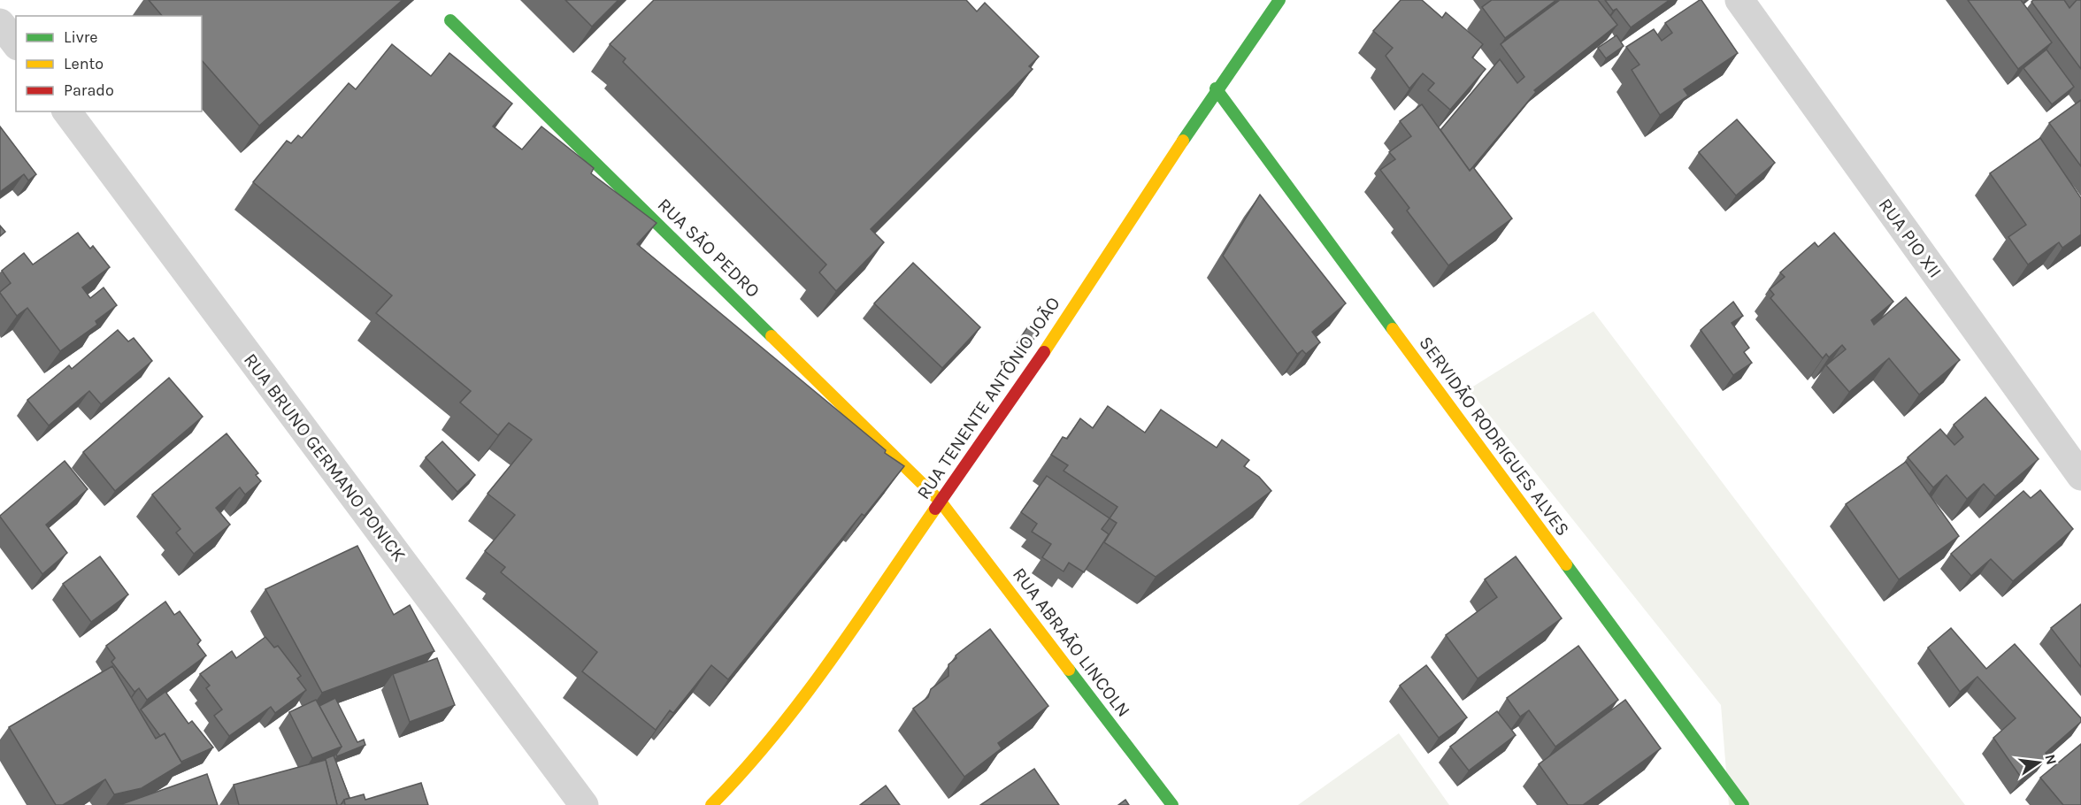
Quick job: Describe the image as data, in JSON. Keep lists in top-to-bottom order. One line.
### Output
{"streets":{"street":["RUA PIO XII","RUA SÃO PEDRO","RUA TENENTE ANTÔNIO JOÃO","SERVIDÃO RODRIGUES ALVES","RUA BRUNO GERMANO PONICK","RUA ABRAÃO LINCOLN"]},"crossings":[["RUA SÃO PEDRO","RUA TENENTE ANTÔNIO JOÃO"],["RUA SÃO PEDRO","RUA ABRAÃO LINCOLN"],["RUA TENENTE ANTÔNIO JOÃO","SERVIDÃO RODRIGUES ALVES"],["RUA TENENTE ANTÔNIO JOÃO","RUA ABRAÃO LINCOLN"]],"legend":["Livre","Lento","Parado"],"north":"right"}
